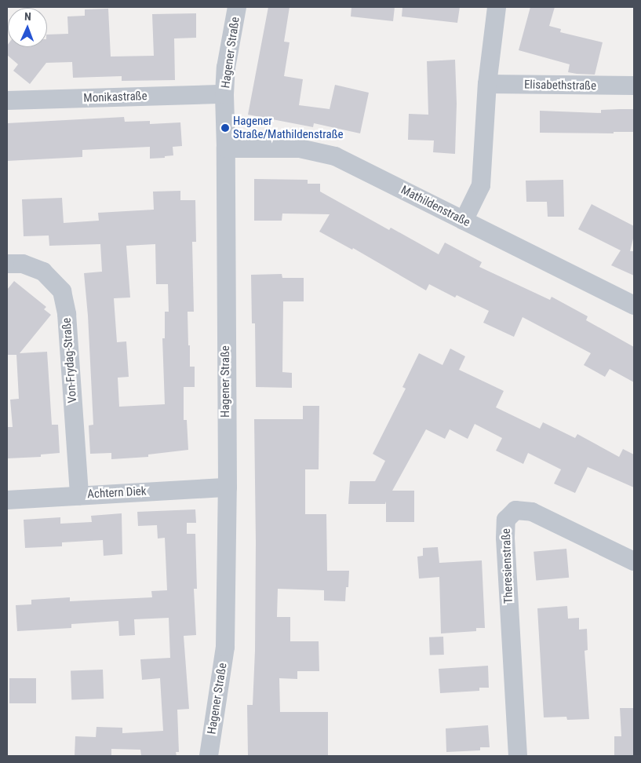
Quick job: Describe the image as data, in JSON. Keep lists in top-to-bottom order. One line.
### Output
{"streets":{"street":["Hagener Straße","Elisabethstraße","Monikastraße","Mathildenstraße","Von-Frydag-Straße","Achtern Diek","Theresienstraße"]},"crossings":[["Hagener Straße","Monikastraße"],["Hagener Straße","Mathildenstraße"],["Hagener Straße","Achtern Diek"],["Von-Frydag-Straße","Achtern Diek"]],"places":["Hagener Straße/Mathildenstraße"],"north":"top"}
